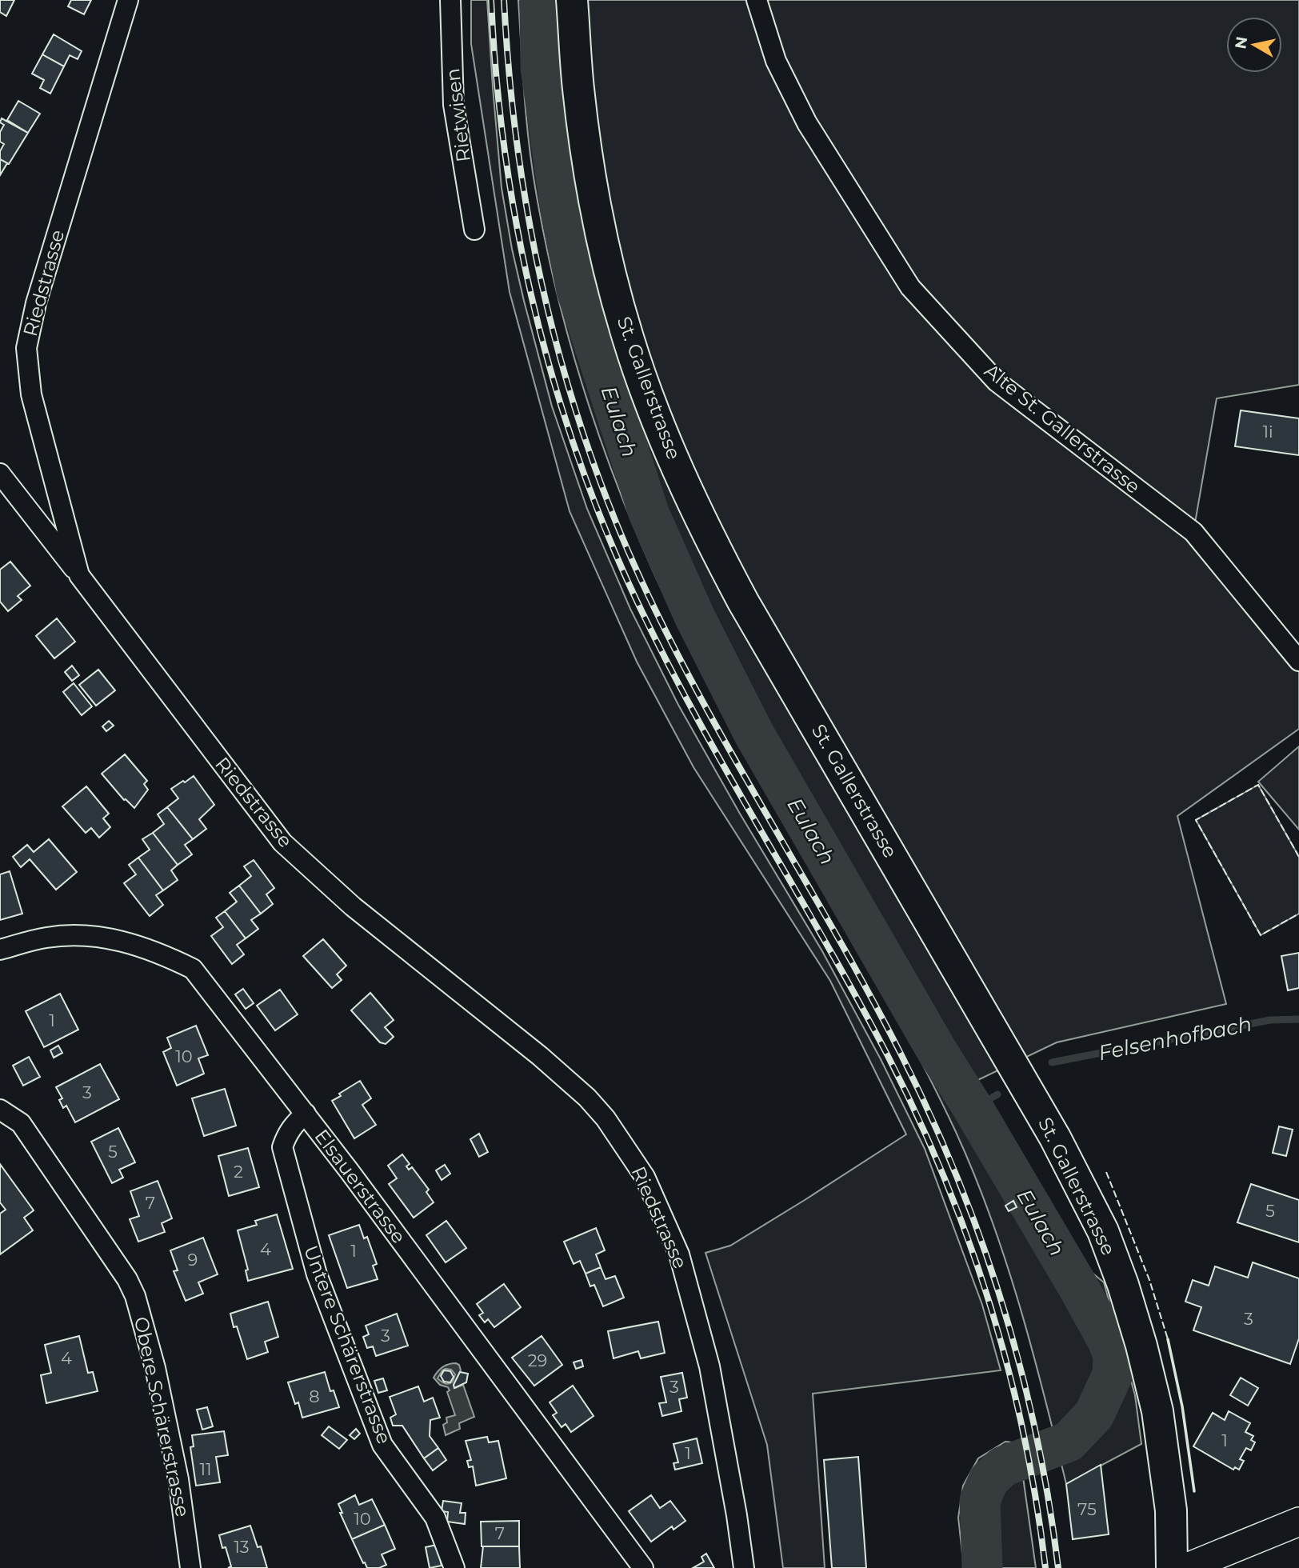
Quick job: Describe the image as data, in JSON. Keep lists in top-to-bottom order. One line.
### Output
{"streets":{"main road":["St. Gallerstrasse"],"street":["Rietwisen","Riedstrasse","Alte St. Gallerstrasse","Elsauerstrasse","Untere Schärerstrasse","Obere Schärerstrasse"]},"crossings":[["Elsauerstrasse","Untere Schärerstrasse"]],"water":["Eulach","Felsenhofbach"],"house_numbers":["1i","1","10","3","5","2","7","5","4","1","9","3","3","4","29","3","8","1","1","11","75","10","7","13"],"north":"left"}
